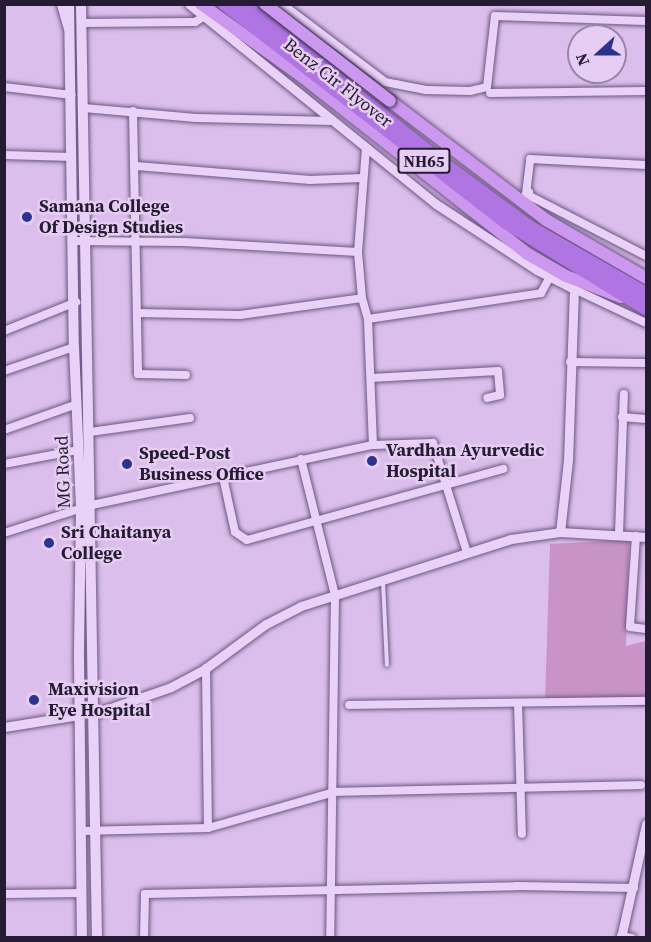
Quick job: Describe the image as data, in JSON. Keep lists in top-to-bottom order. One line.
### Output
{"streets":{"highway":["NH65"],"main road":["Benz Cir Flyover","MG Road"]},"crossings":[["Benz Cir Flyover","NH65"]],"places":["Samana College Of Design Studies","Vardhan Ayurvedic Hospital","Speed-Post Business Office","Sri Chaitanya College","Maxivision Eye Hospital"],"north":"left"}
